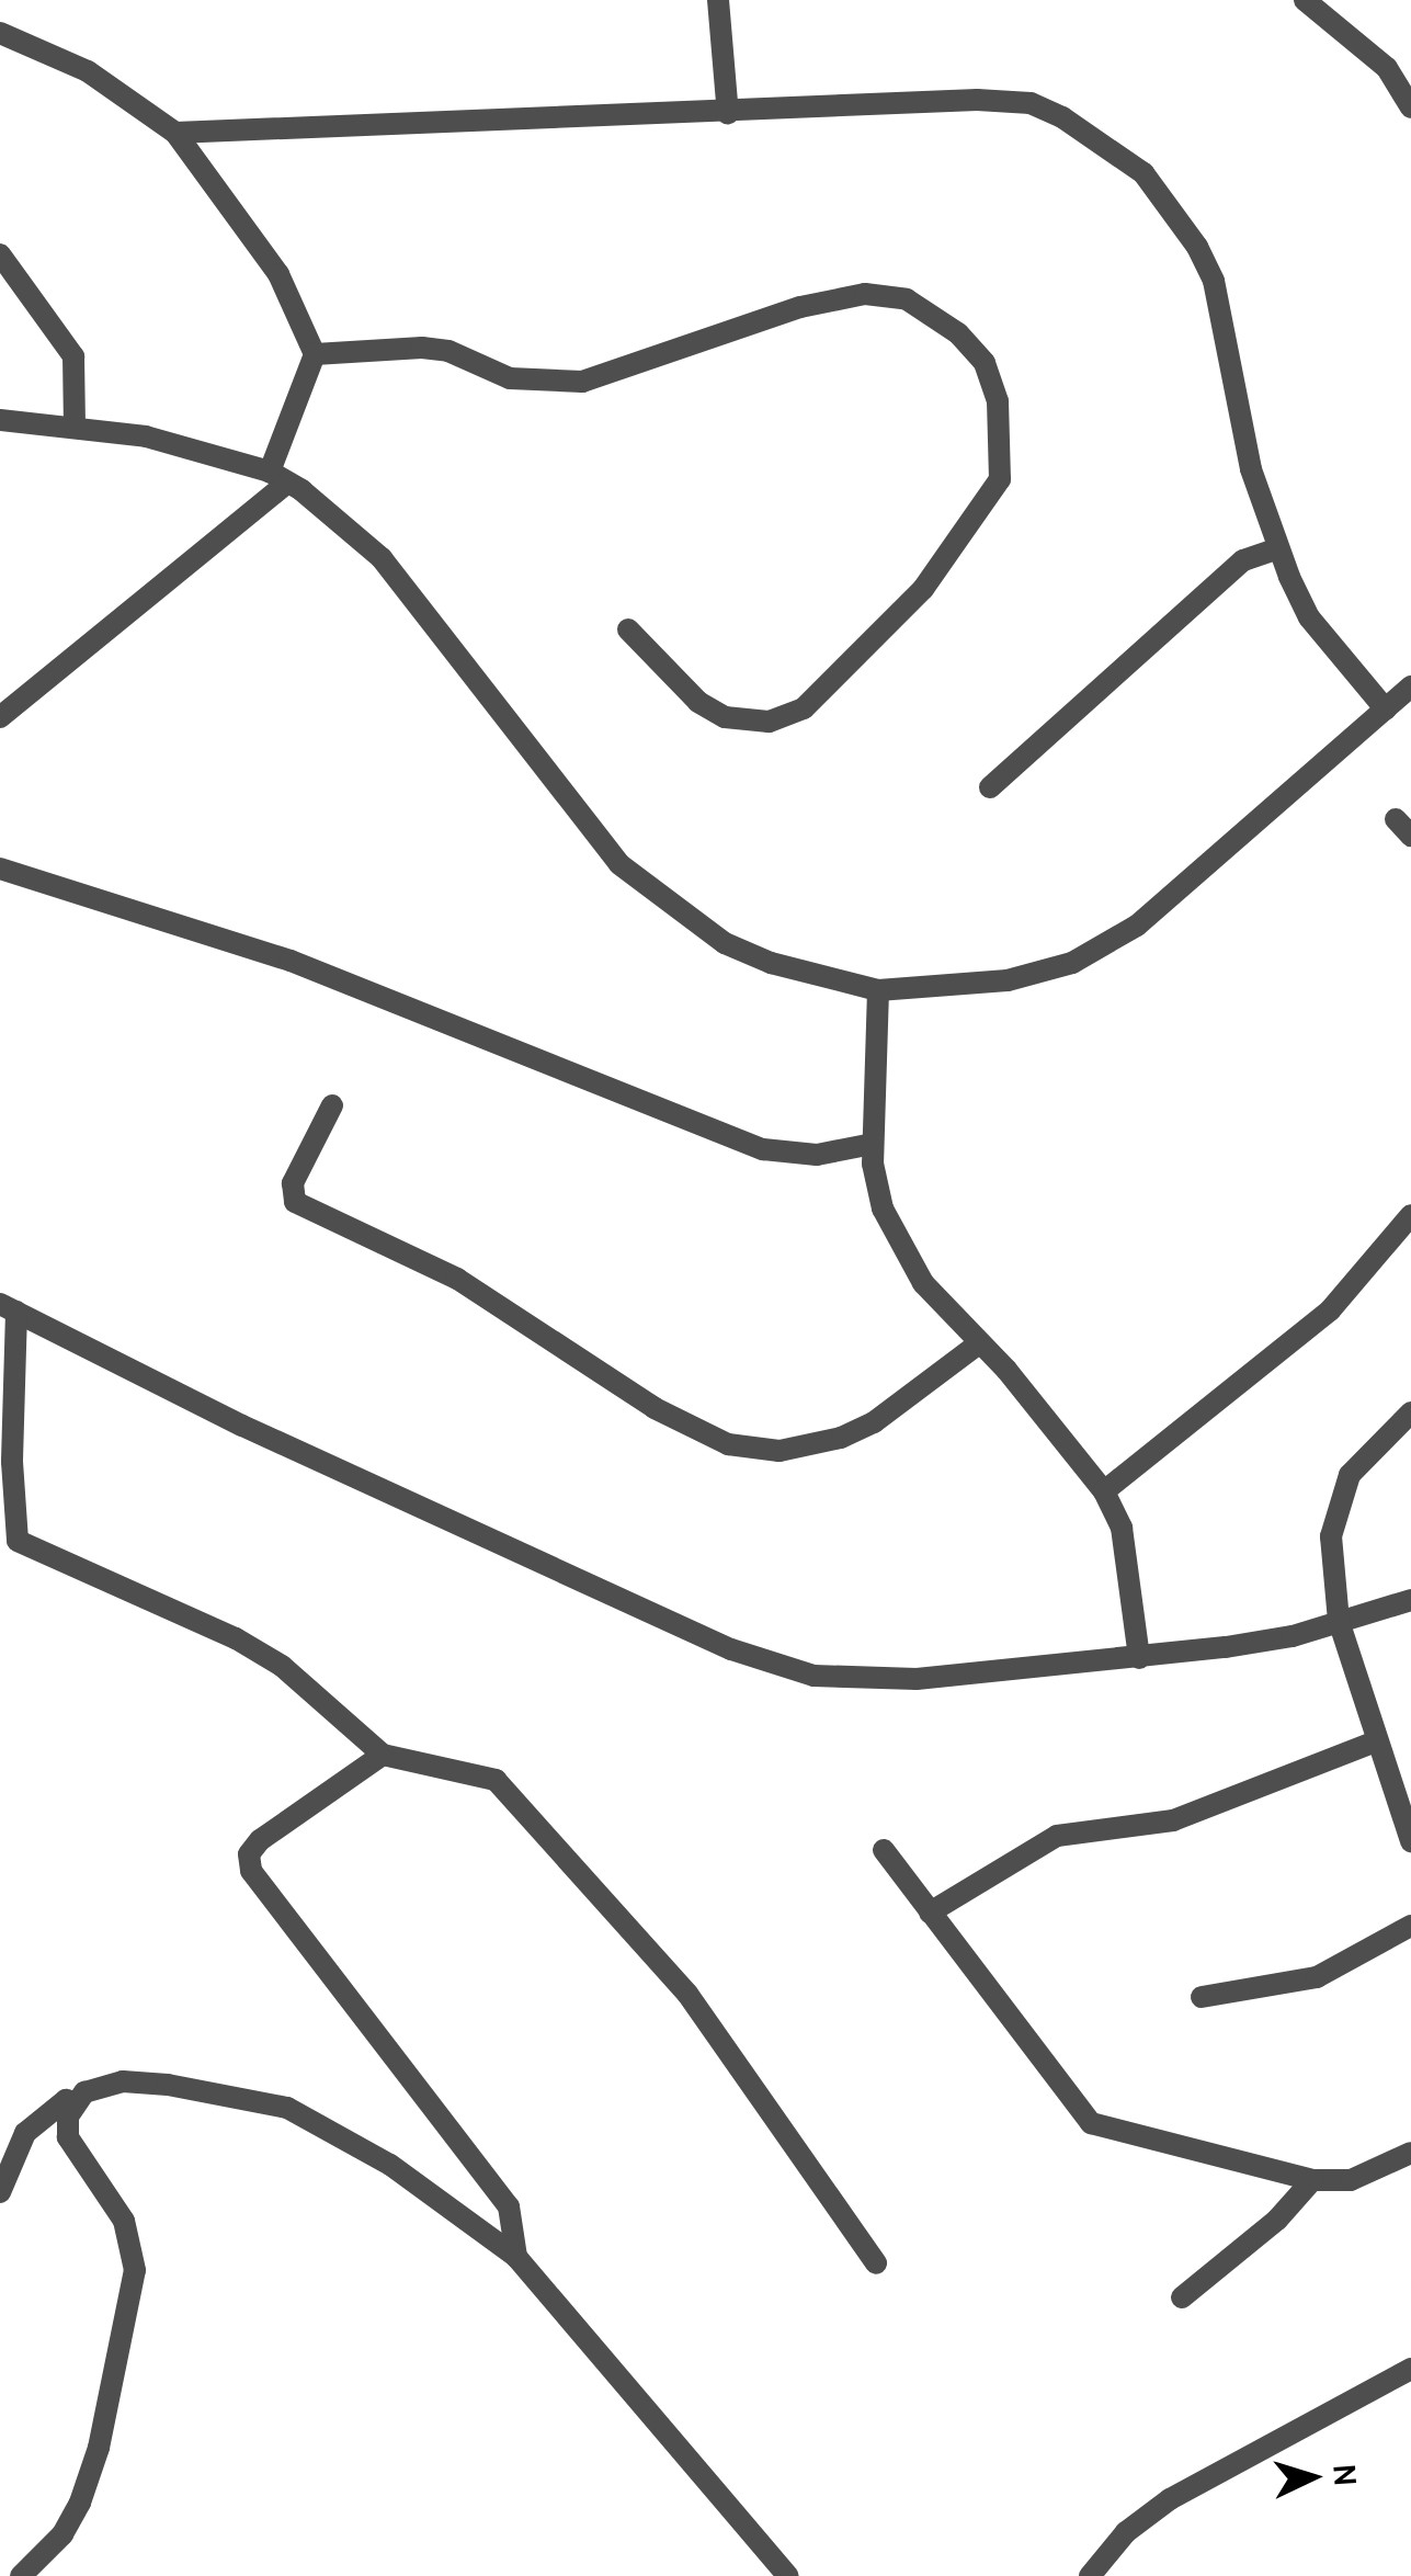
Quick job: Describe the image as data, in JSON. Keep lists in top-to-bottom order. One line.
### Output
{"north":"right"}
